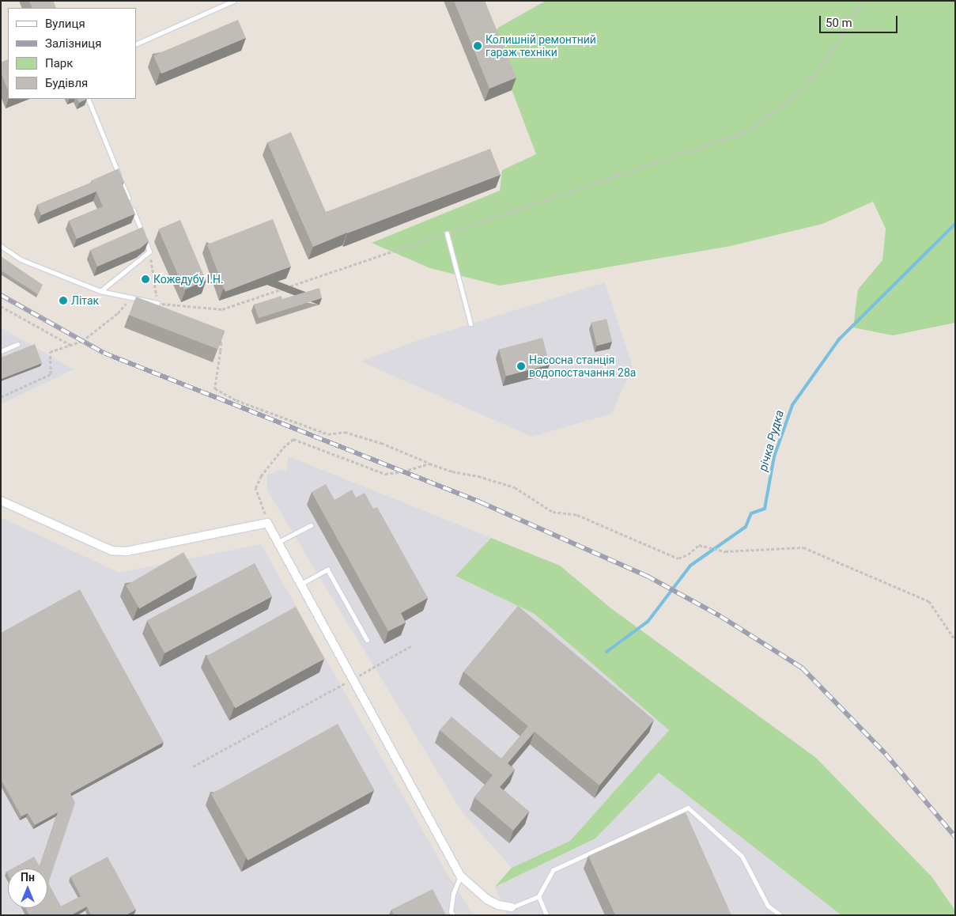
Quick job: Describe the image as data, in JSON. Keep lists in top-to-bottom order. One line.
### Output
{"water":["річка Рудка"],"places":["Колишній ремонтний гараж техніки","Кожедубу І.Н.","Літак","Насосна станція водопостачання 28а"],"legend":["Вулиця","Залізниця","Парк","Будівля"],"scale_bar":"50 m","north":"top"}
